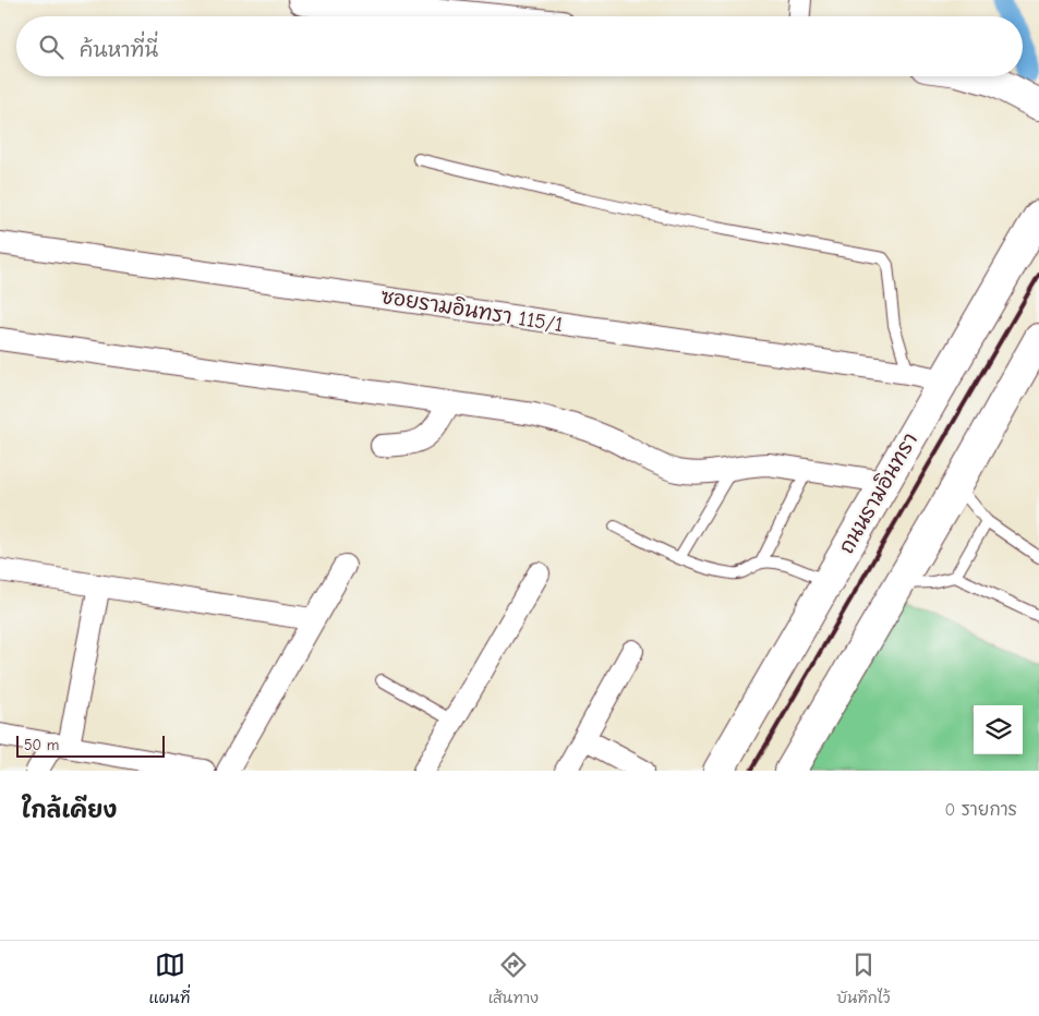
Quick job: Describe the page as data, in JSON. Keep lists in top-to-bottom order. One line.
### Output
{"streets":{"main road":["ถนนรามอินทรา"],"street":["ซอยรามอินทรา 115/1"]},"crossings":[["ซอยรามอินทรา 115/1","ถนนรามอินทรา"]],"scale_bar":"50 m","page":{"search":"ค้นหาที่นี่","scale":"50 m","heading":["ใกล้เคียง","0 รายการ"],"nav":["แผนที่","เส้นทาง","บันทึกไว้"]}}
